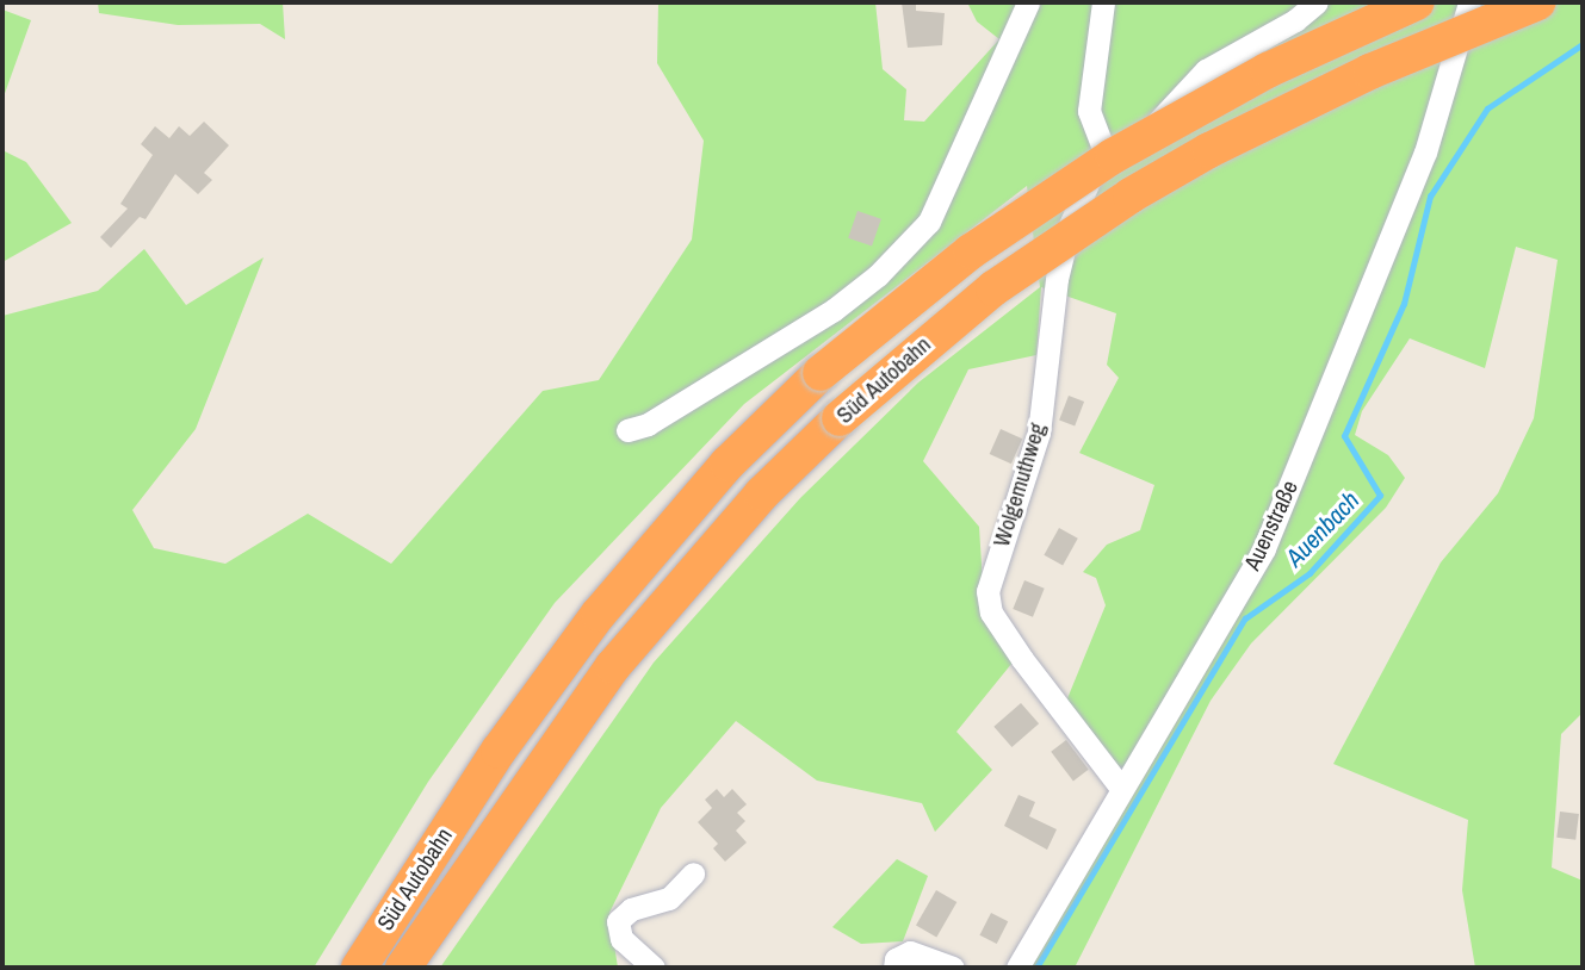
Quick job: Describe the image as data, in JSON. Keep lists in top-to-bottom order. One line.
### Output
{"streets":{"highway":["Süd Autobahn"],"street":["Wolgemuthweg","Auenstraße"]},"crossings":[["Wolgemuthweg","Auenstraße"]],"water":["Auenbach"]}
